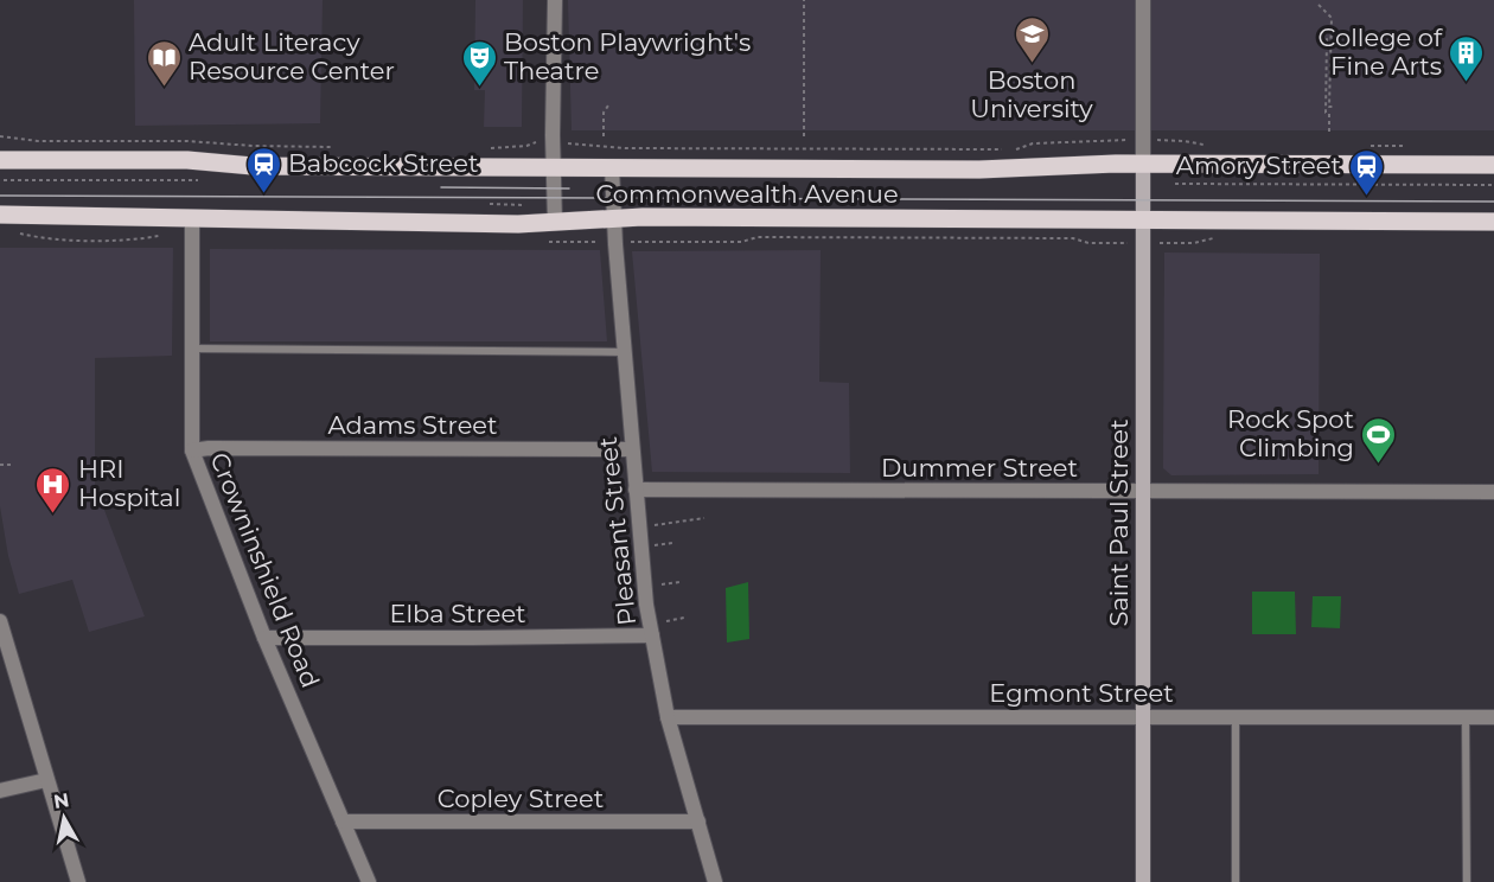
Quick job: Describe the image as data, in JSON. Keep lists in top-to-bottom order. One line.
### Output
{"streets":{"main road":["Commonwealth Avenue","Saint Paul Street"],"street":["Adams Street","Dummer Street","Pleasant Street","Crowninshield Road","Elba Street","Egmont Street","Copley Street"]},"crossings":[["Commonwealth Avenue","Saint Paul Street"],["Commonwealth Avenue","Pleasant Street"],["Commonwealth Avenue","Crowninshield Road"],["Adams Street","Pleasant Street"],["Adams Street","Crowninshield Road"],["Dummer Street","Saint Paul Street"],["Dummer Street","Pleasant Street"],["Saint Paul Street","Egmont Street"],["Pleasant Street","Elba Street"],["Pleasant Street","Egmont Street"],["Pleasant Street","Copley Street"],["Crowninshield Road","Elba Street"],["Crowninshield Road","Copley Street"]],"places":{"school or university":["Boston University"],"building":["College of Fine Arts"],"library":["Adult Literacy Resource Center"],"theatre":["Boston Playwright's Theatre"],"station":["Babcock Street","Amory Street"],"sports":["Rock Spot Climbing"],"hospital":["HRI Hospital"]},"north":"top"}
